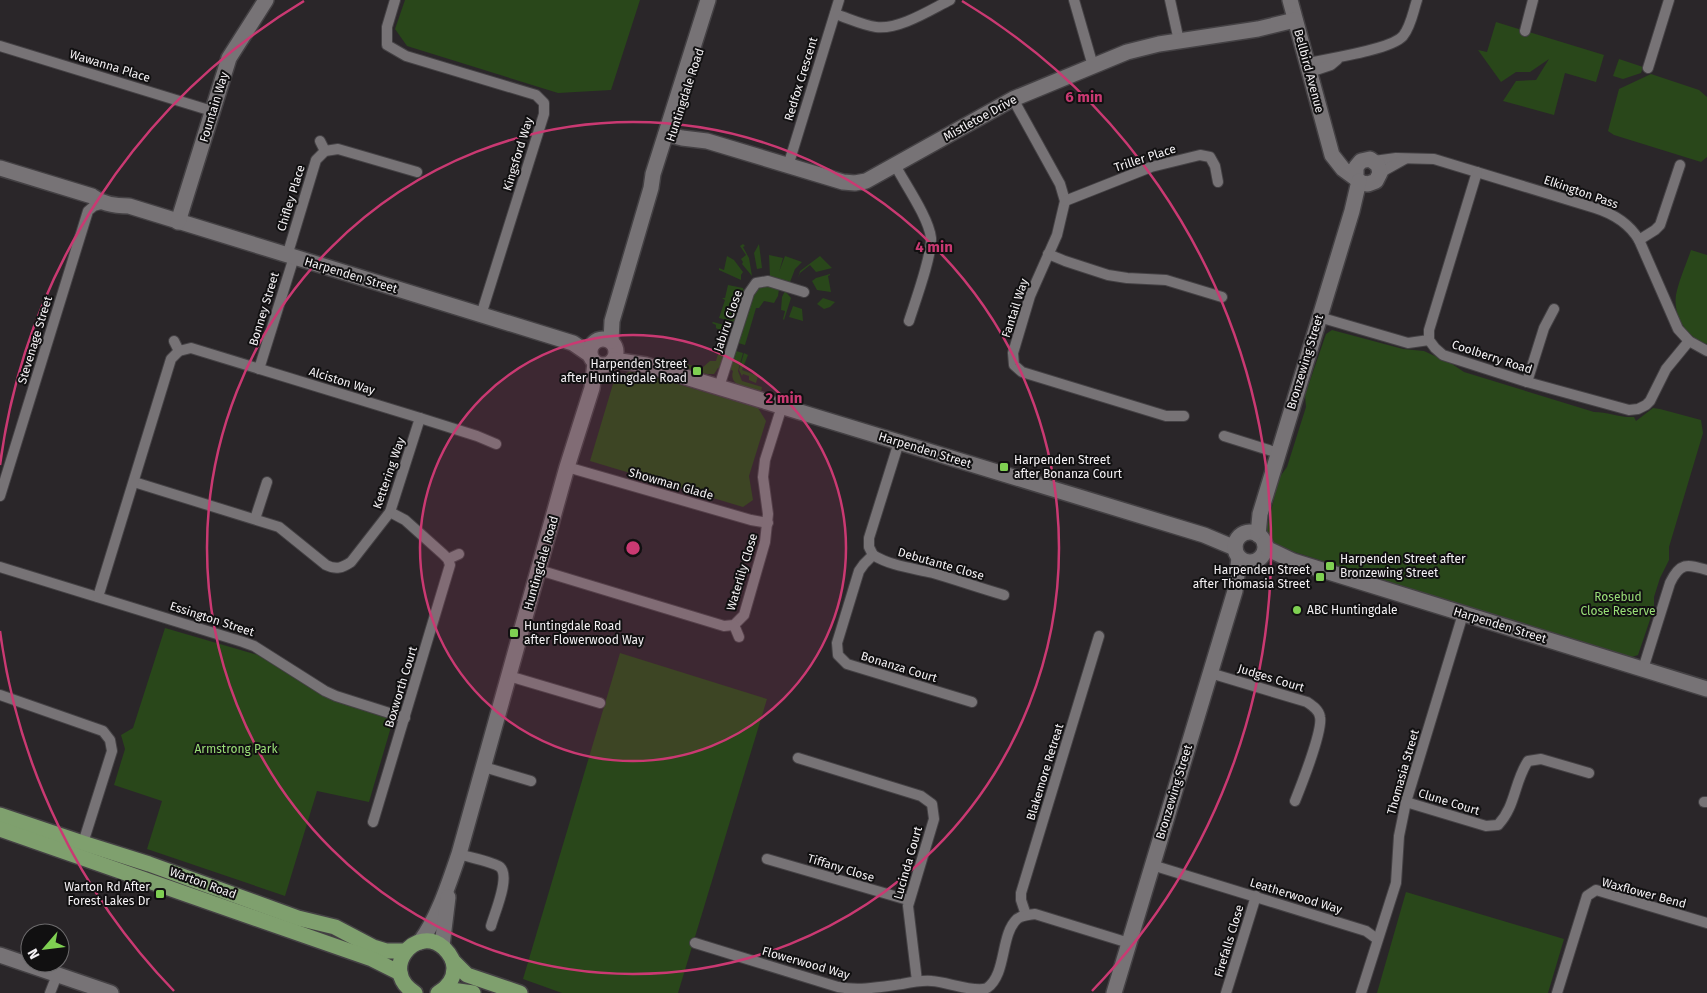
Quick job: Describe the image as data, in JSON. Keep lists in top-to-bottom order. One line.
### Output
{"streets":{"main road":["Warton Road"],"street":["Wawanna Place","Bellbird Avenue","Redfox Crescent","Huntingdale Road","Fountain Way","Mistletoe Drive","Kingsford Way","Triller Place","Elkington Pass","Chifley Place","Harpenden Street","Fantail Way","Bonney Street","Jabiru Close","Stevenage Street","Coolberry Road","Bronzewing Street","Alciston Way","Kettering Way","Showman Glade","Debutante Close","Waterlily Close","Essington Street","Bonanza Court","Judges Court","Boxworth Court","Blakemore Retreat","Thomasia Street","Clune Court","Lucinda Court","Tiffany Close","Waxflower Bend","Leatherwood Way","Firefalls Close","Flowerwood Way"]},"crossings":[["Wawanna Place","Fountain Way"],["Bellbird Avenue","Mistletoe Drive"],["Bellbird Avenue","Elkington Pass"],["Bellbird Avenue","Bronzewing Street"],["Redfox Crescent","Mistletoe Drive"],["Huntingdale Road","Mistletoe Drive"],["Huntingdale Road","Harpenden Street"],["Huntingdale Road","Showman Glade"],["Huntingdale Road","Waterlily Close"],["Fountain Way","Harpenden Street"],["Kingsford Way","Harpenden Street"],["Triller Place","Fantail Way"],["Elkington Pass","Coolberry Road"],["Elkington Pass","Bronzewing Street"],["Chifley Place","Harpenden Street"],["Chifley Place","Bonney Street"],["Harpenden Street","Bonney Street"],["Harpenden Street","Jabiru Close"],["Harpenden Street","Stevenage Street"],["Harpenden Street","Bronzewing Street"],["Harpenden Street","Waterlily Close"],["Harpenden Street","Thomasia Street"],["Bonney Street","Alciston Way"],["Bronzewing Street","Judges Court"],["Bronzewing Street","Leatherwood Way"],["Alciston Way","Kettering Way"],["Showman Glade","Waterlily Close"],["Debutante Close","Bonanza Court"],["Essington Street","Boxworth Court"],["Blakemore Retreat","Flowerwood Way"],["Thomasia Street","Clune Court"],["Thomasia Street","Leatherwood Way"],["Lucinda Court","Tiffany Close"],["Lucinda Court","Flowerwood Way"],["Leatherwood Way","Firefalls Close"]],"parks":["Rosebud Close Reserve","Armstrong Park"],"places":{"transit":["Harpenden Street after Huntingdale Road","Harpenden Street after Bonanza Court","Harpenden Street after Bronzewing Street","Harpenden Street after Thomasia Street","Huntingdale Road after Flowerwood Way","Warton Rd After Forest Lakes Dr"],"other":["ABC Huntingdale"]},"north":"bottom left","rings":["6 min","4 min","2 min"]}
